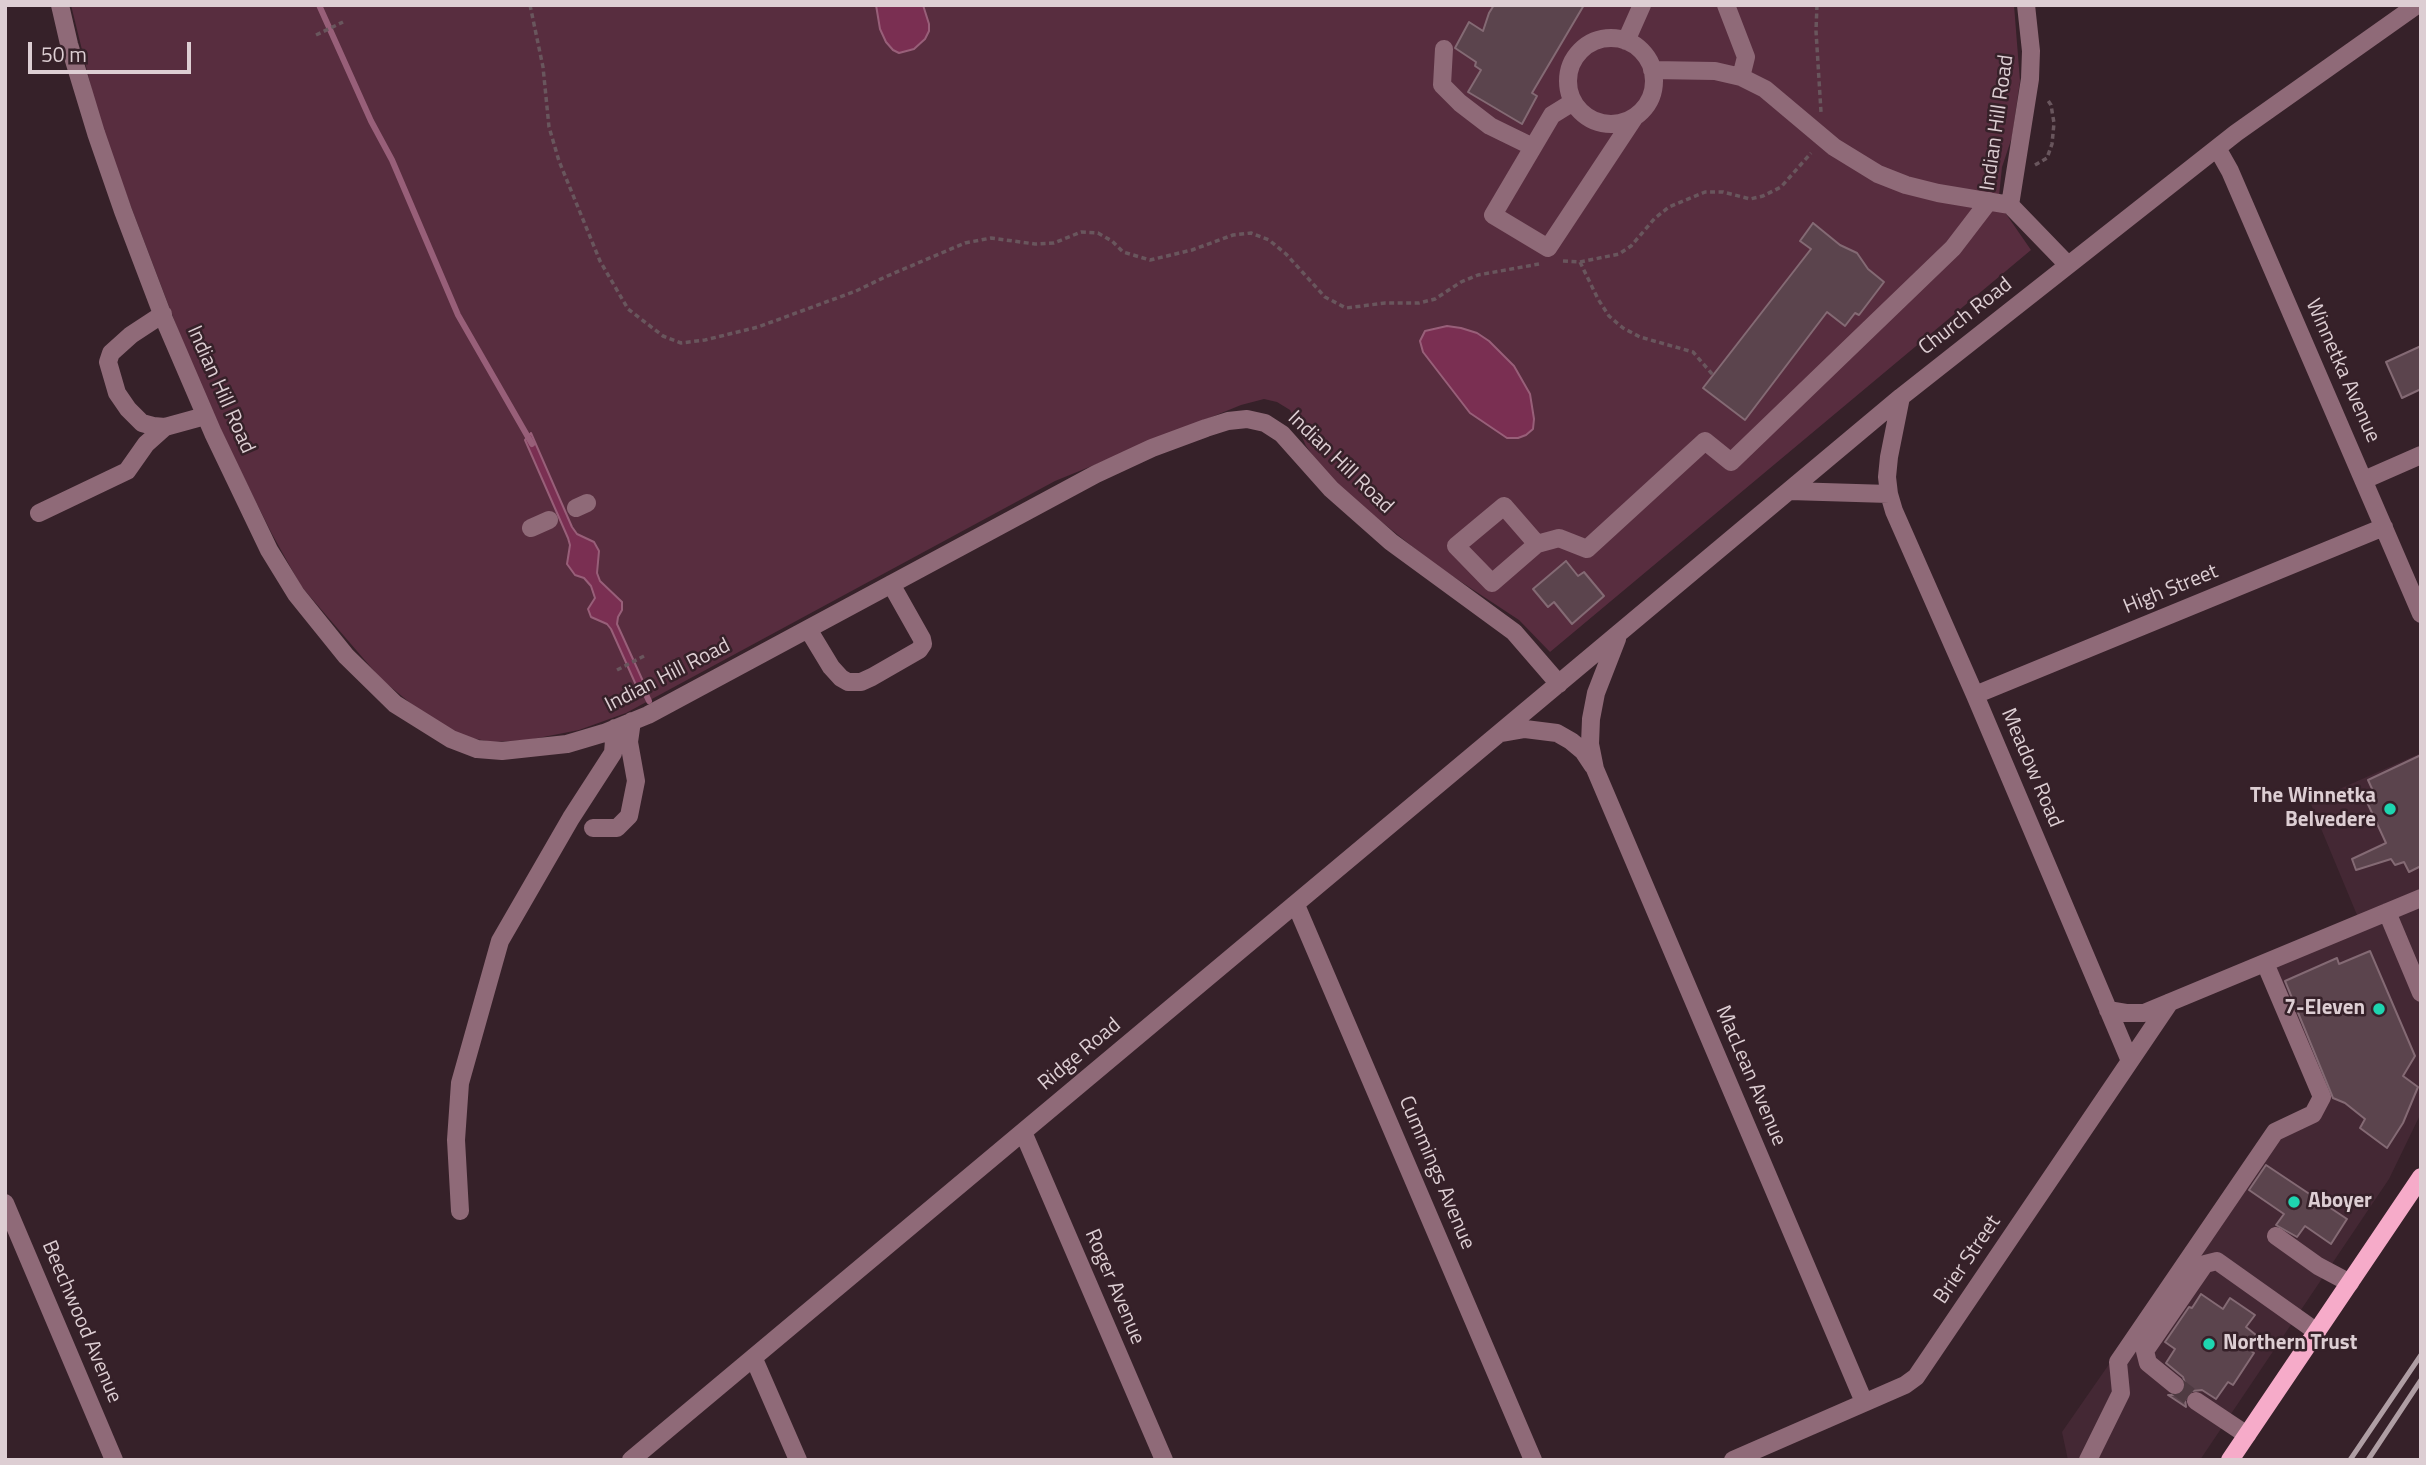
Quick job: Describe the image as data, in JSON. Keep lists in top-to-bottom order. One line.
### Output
{"streets":{"street":["Indian Hill Road","Church Road","Winnetka Avenue","High Street","Meadow Road","Ridge Road","MacLean Avenue","Cummings Avenue","Brier Street","Roger Avenue","Beechwood Avenue"]},"crossings":[["Indian Hill Road","Church Road"],["Indian Hill Road","Ridge Road"],["Church Road","Winnetka Avenue"],["Church Road","Meadow Road"],["Church Road","Ridge Road"],["Church Road","MacLean Avenue"],["Winnetka Avenue","High Street"],["High Street","Meadow Road"],["Meadow Road","Brier Street"],["Ridge Road","MacLean Avenue"],["Ridge Road","Cummings Avenue"],["Ridge Road","Roger Avenue"],["MacLean Avenue","Brier Street"]],"places":["The Winnetka Belvedere","7-Eleven","Aboyer","Northern Trust"],"scale_bar":"50 m"}
